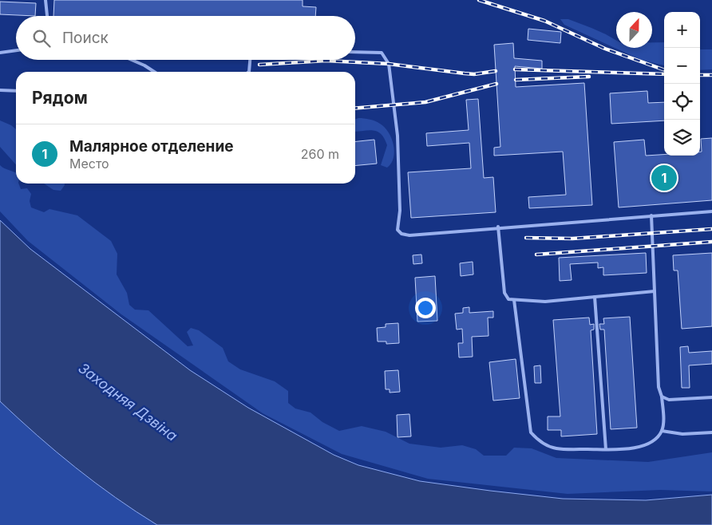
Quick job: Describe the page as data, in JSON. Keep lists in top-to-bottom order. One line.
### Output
{"water":["Заходняя Дзвіна"],"north":"top","page":{"map_buttons":["+","−"],"search":"Поиск","heading":"Рядом","list":[{"mark":"1","name":"Малярное отделение","note":"Место","value":"260 m"}],"pins":"1"}}
